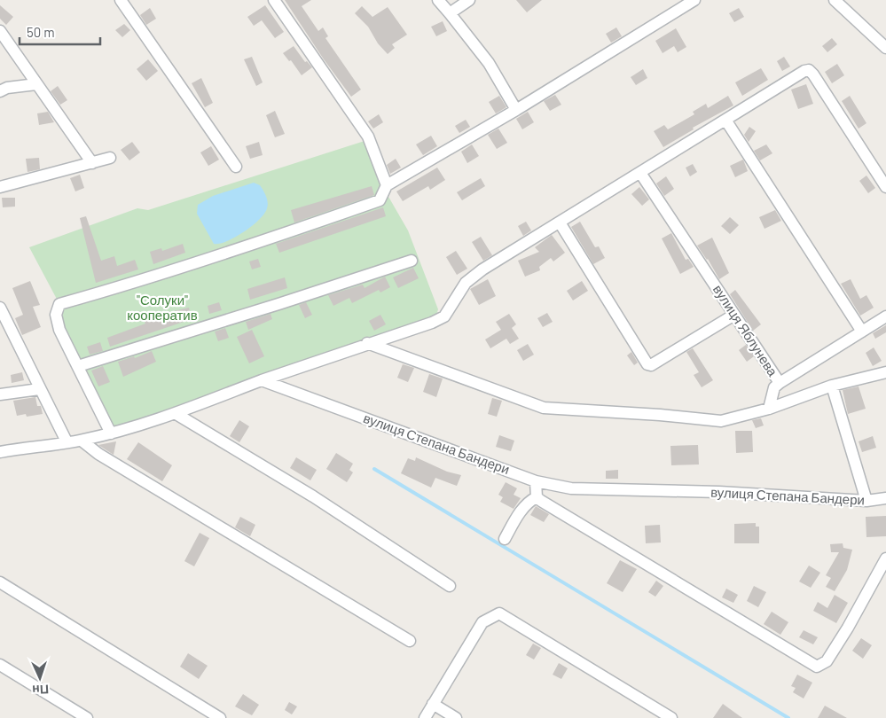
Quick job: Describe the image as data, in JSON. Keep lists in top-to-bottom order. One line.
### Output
{"streets":{"street":["вулиця Яблунева","вулиця Степана Бандери"]},"parks":["\"Солуки\" кооператив"],"scale_bar":"50 m","north":"bottom"}
